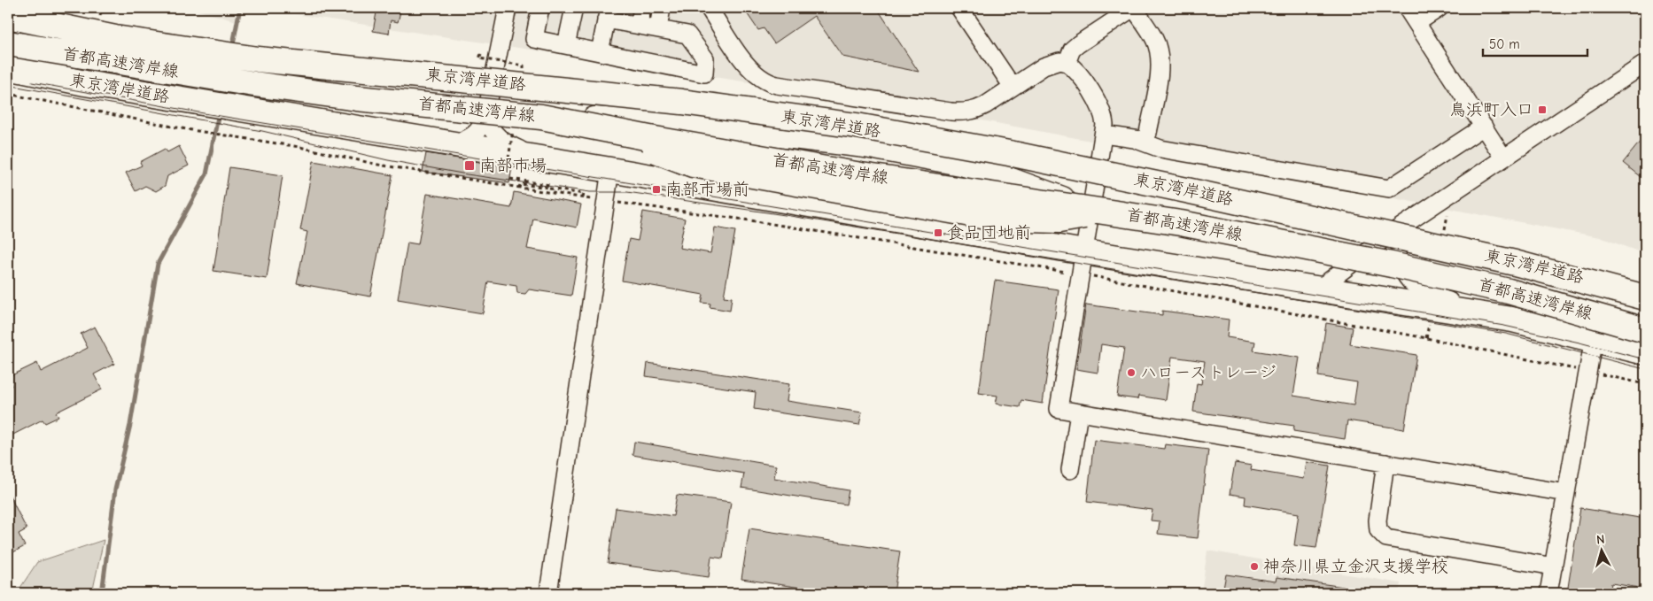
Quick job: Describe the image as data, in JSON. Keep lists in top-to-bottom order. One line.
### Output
{"streets":{"highway":["首都高速湾岸線","東京湾岸道路"]},"crossings":[["首都高速湾岸線","東京湾岸道路"]],"places":{"transit":["鳥浜町入口","南部市場","南部市場前","食品団地前"],"other":["ハローストレージ","神奈川県立金沢支援学校"]},"scale_bar":"50 m","north":"top"}
